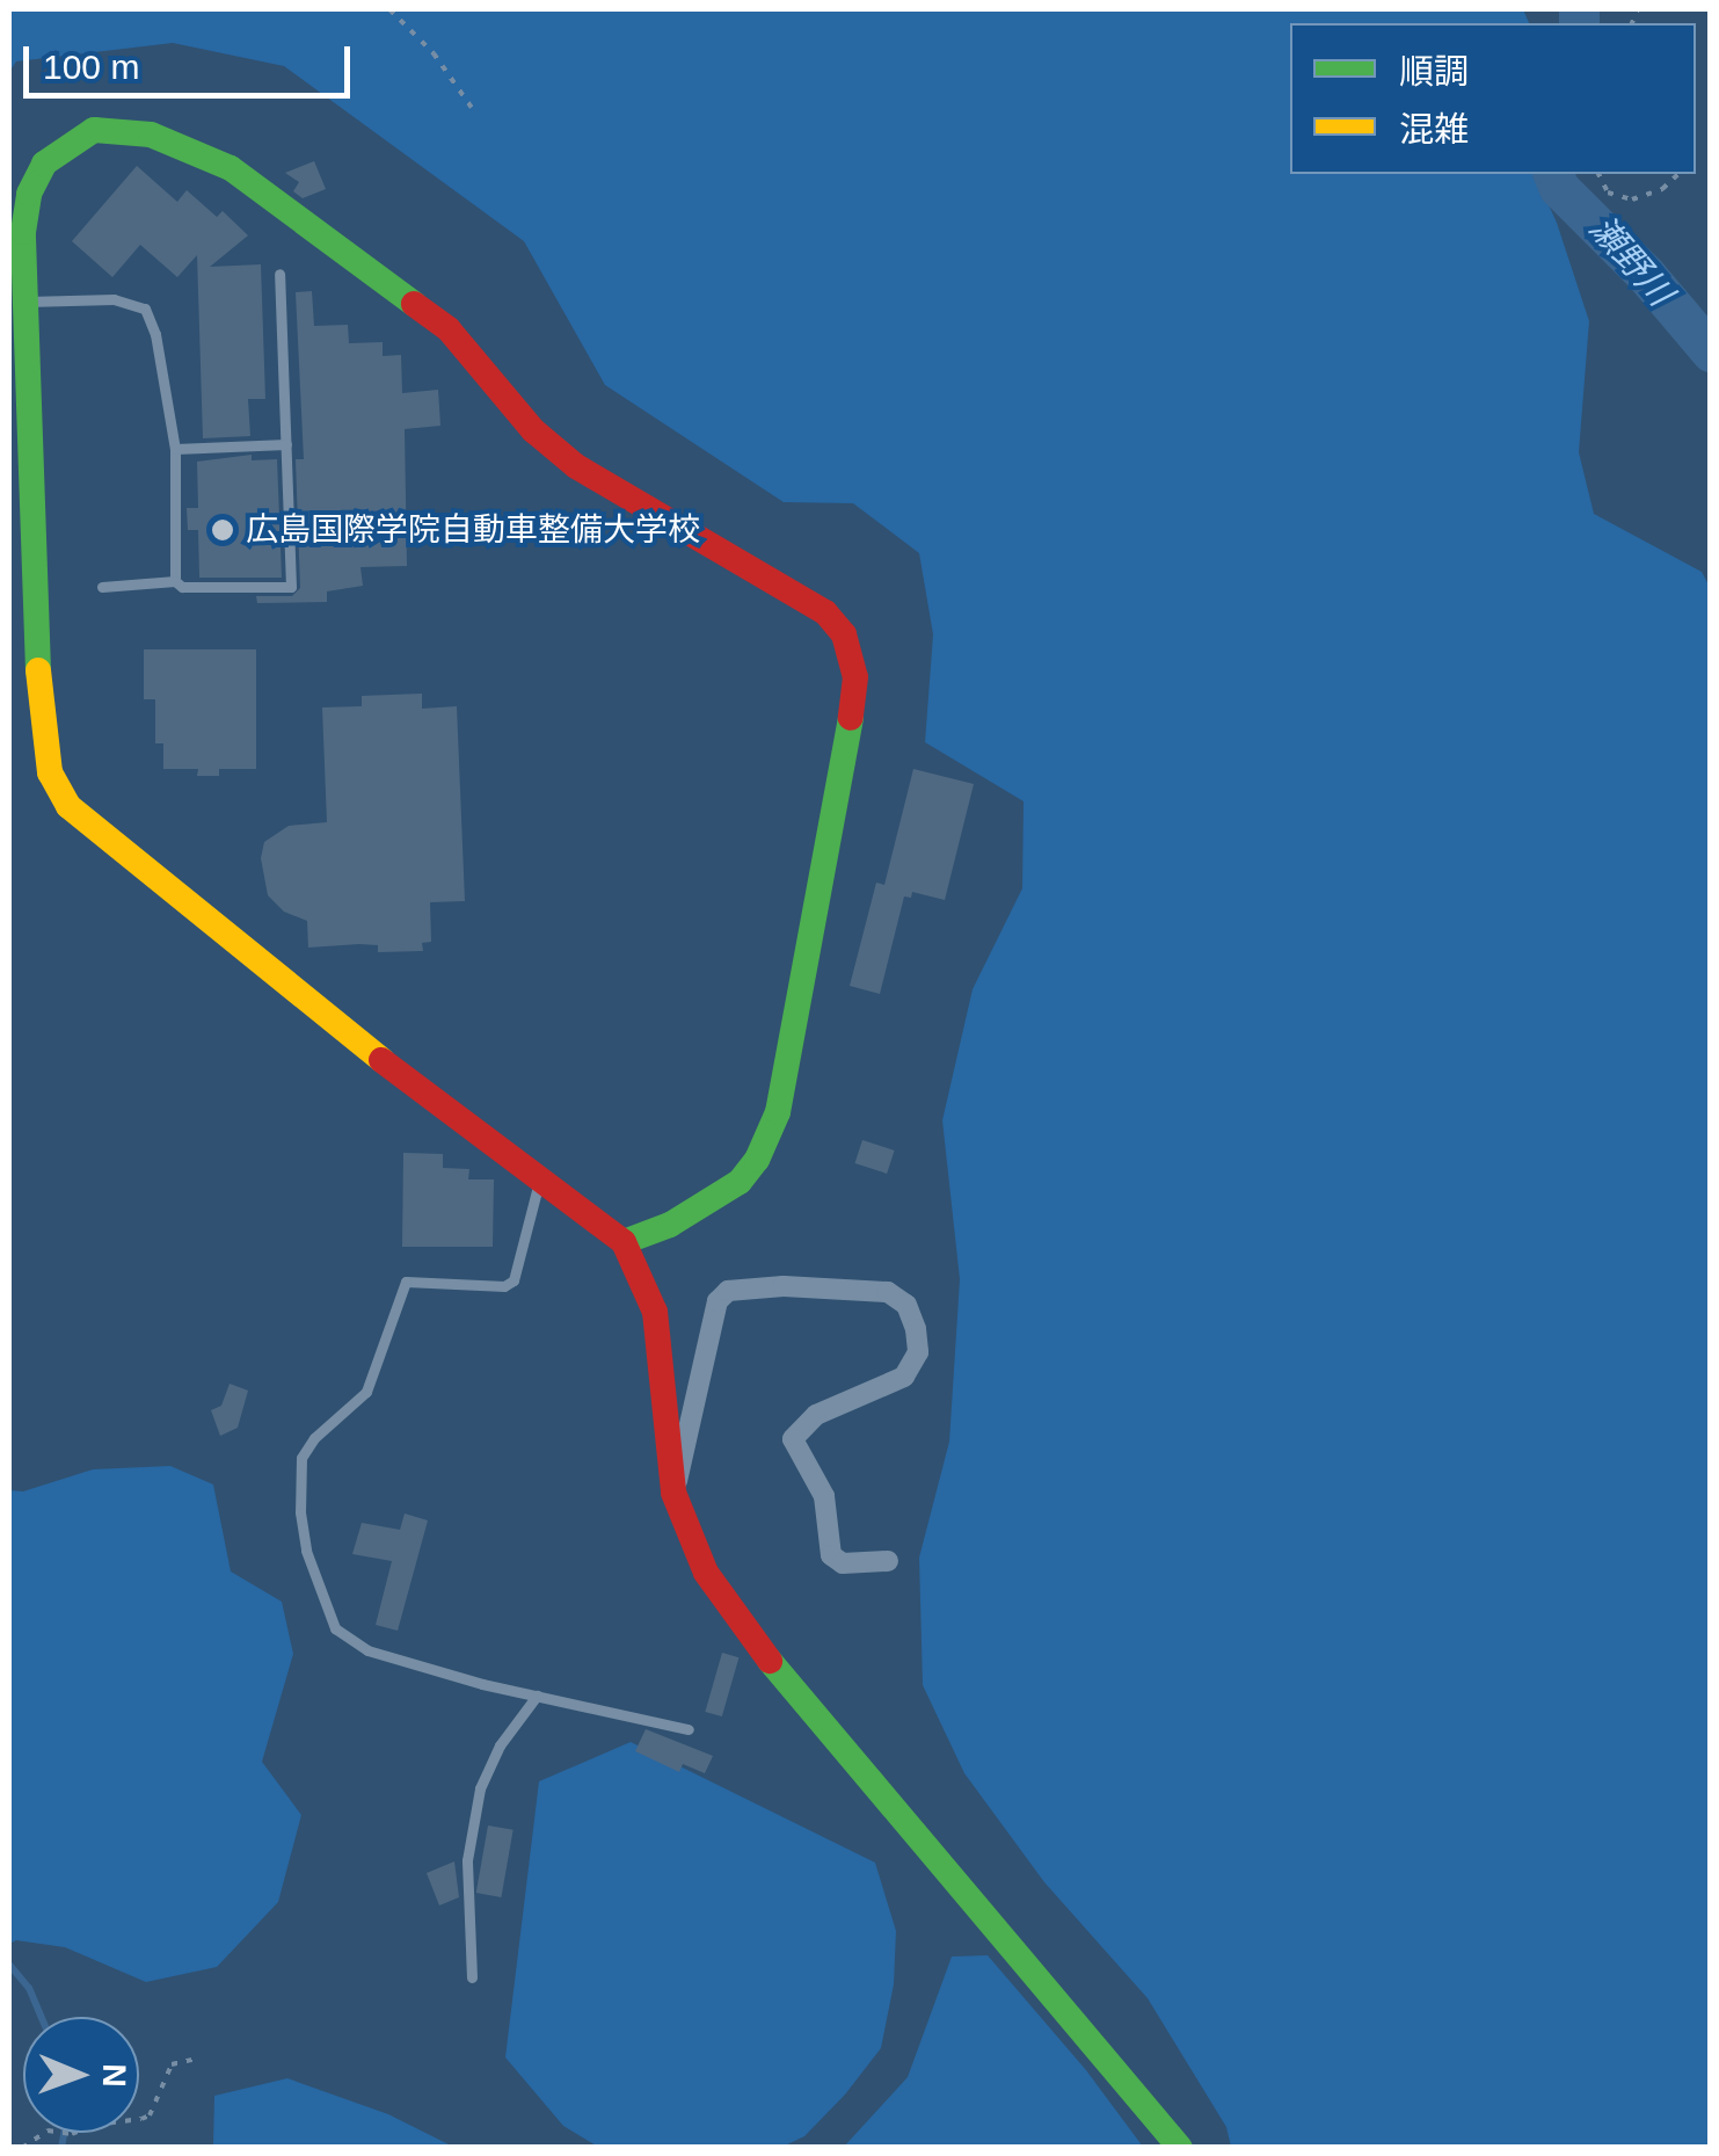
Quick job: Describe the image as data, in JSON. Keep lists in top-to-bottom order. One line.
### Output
{"water":["瀬野川"],"places":["広島国際学院自動車整備大学校"],"legend":["順調","混雑"],"scale_bar":"100 m","north":"right"}
